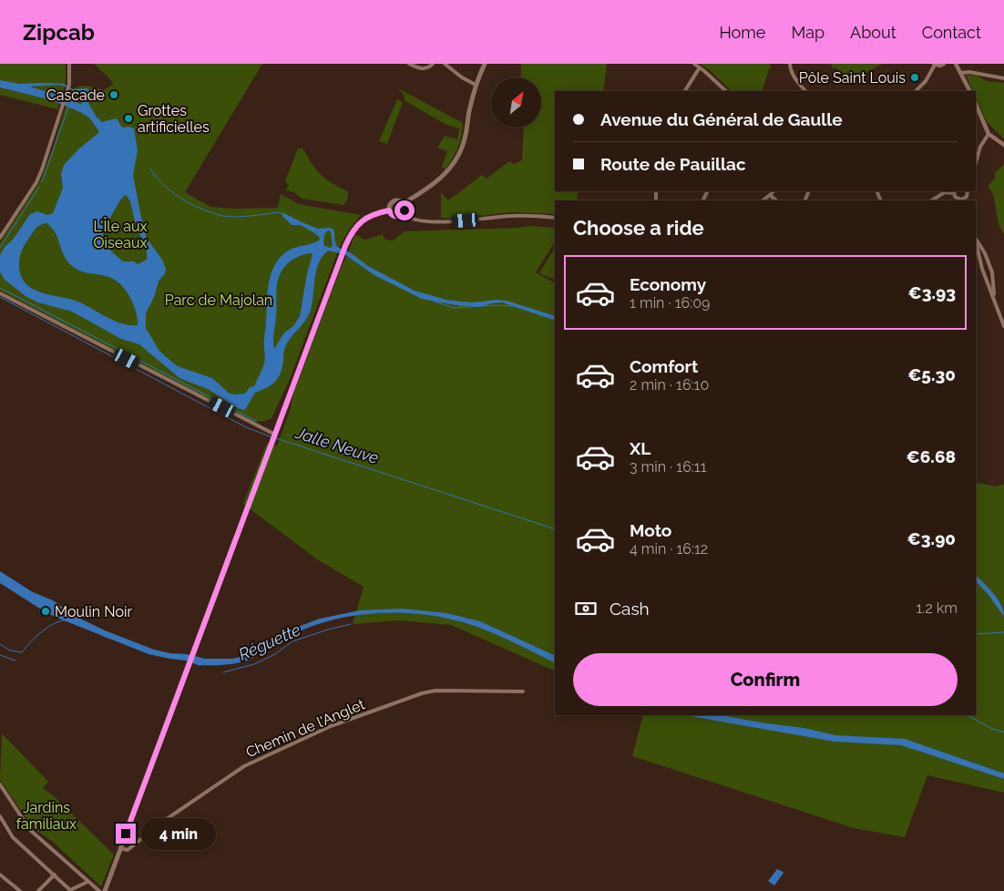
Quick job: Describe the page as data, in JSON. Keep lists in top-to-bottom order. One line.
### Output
{"streets":{"street":["Chemin de l'Anglet"]},"water":["Jalle Neuve","Réguette"],"parks":["L'Île aux Oiseaux","Parc de Majolan","Jardins familiaux"],"places":["Pôle Saint Louis","Cascade","Grottes artificielles","Moulin Noir"],"north":"top right","page":{"header":"Zipcab","nav":["Home","Map","About","Contact"],"banner":["Avenue du Général de Gaulle","Route de Pauillac"],"heading":"Choose a ride","list":[{"name":"Economy","note":"1 min · 16:09","value":"€3.93"},{"name":"Comfort","note":"2 min · 16:10","value":"€5.30"},{"name":"XL","note":"3 min · 16:11","value":"€6.68"},{"name":"Moto","note":"4 min · 16:12","value":"€3.90"}],"pay":["Cash","1.2 km"],"buttons":"Confirm","bubble":"4 min"}}
